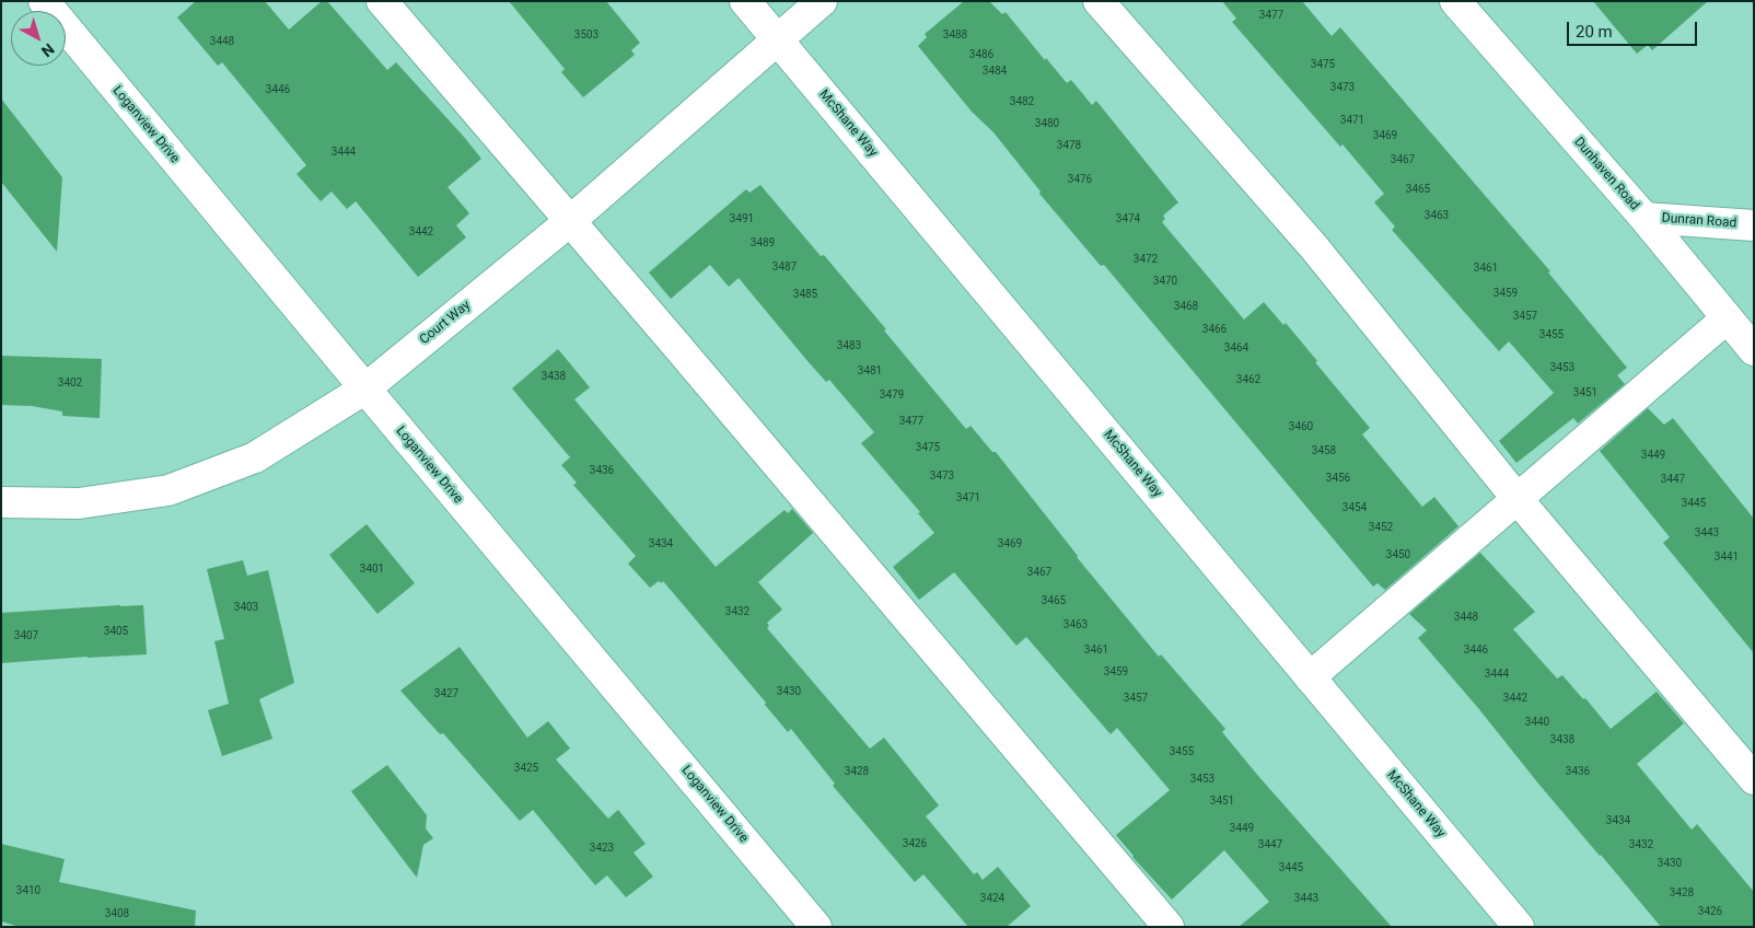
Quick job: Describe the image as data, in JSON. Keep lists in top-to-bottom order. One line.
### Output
{"streets":{"street":["McShane Way","Loganview Drive","Dunhaven Road","Dunran Road","Court Way"]},"crossings":[["McShane Way","Court Way"],["Loganview Drive","Court Way"],["Dunhaven Road","Dunran Road"]],"house_numbers":["3477","3503","3488","3448","3486","3475","3484","3473","3446","3482","3471","3480","3469","3478","3444","3467","3476","3465","3463","3491","3474","3442","3489","3472","3487","3461","3470","3459","3485","3468","3457","3466","3455","3483","3464","3453","3481","3438","3462","3402","3451","3479","3477","3460","3475","3458","3449","3436","3473","3456","3447","3471","3445","3454","3452","3443","3434","3469","3450","3441","3401","3467","3465","3403","3432","3448","3463","3405","3407","3461","3446","3459","3444","3430","3427","3457","3442","3440","3438","3455","3425","3428","3436","3453","3451","3434","3449","3426","3447","3432","3423","3430","3445","3410","3428","3424","3443","3426","3408"],"scale_bar":"20 m","north":"bottom right"}
